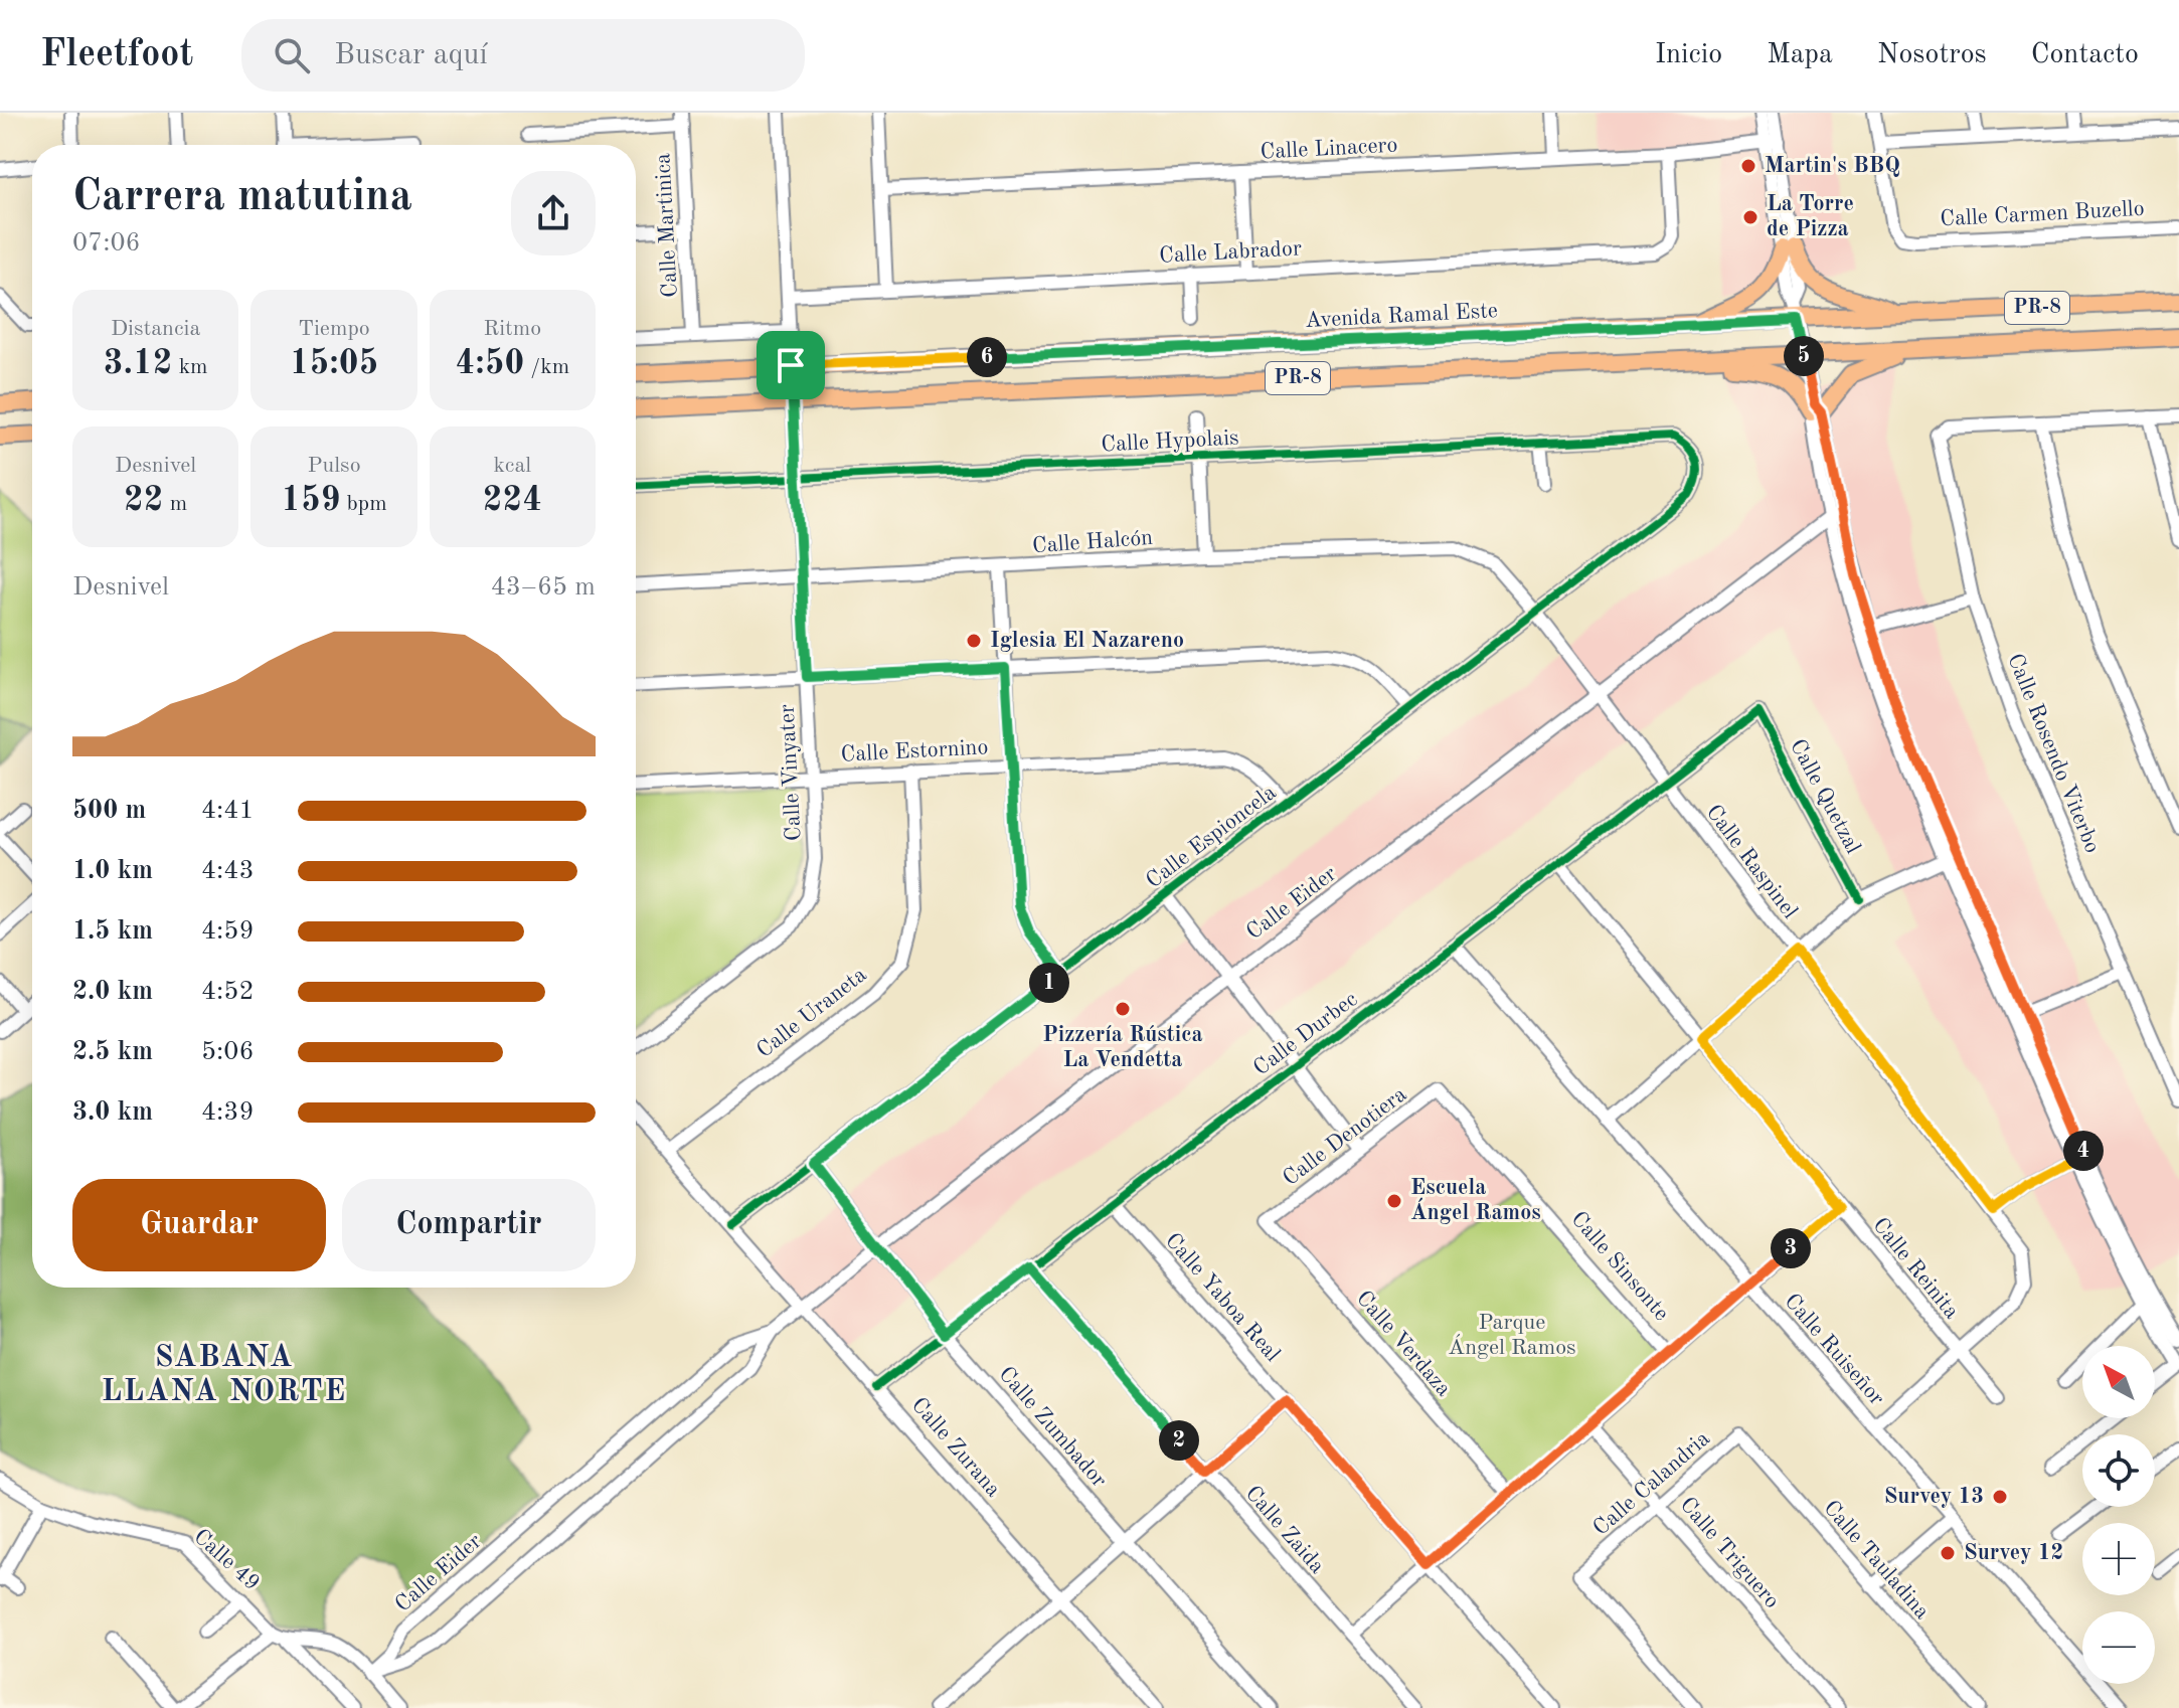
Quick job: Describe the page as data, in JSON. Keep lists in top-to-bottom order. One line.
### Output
{"streets":{"main road":["PR-8","Avenida Ramal Este"],"street":["Calle Linacero","Calle Carmen Buzello","Calle Martinica","Calle Labrador","Calle Hypolais","Calle Halcón","Calle Estornino","Calle Rosendo Viterbo","Calle Vinyater","Calle Quetzal","Calle Espioncela","Calle Raspinel","Calle Eider","Calle Uraneta","Calle Durbec","Calle Denotiera","Calle Sinsonte","Calle Reinita","Calle Yaboa Real","Calle Verdaza","Calle Ruiseñor","Calle Zumbador","Calle Zurana","Calle Calandria","Calle Zaida","Calle Triguero","Calle 49","Calle Tauladina"]},"crossings":[["Calle Linacero","Calle Labrador"],["Calle Labrador","Calle Vinyater"],["PR-8","Calle Vinyater"],["Avenida Ramal Este","Calle Vinyater"],["Calle Hypolais","Calle Vinyater"],["Calle Hypolais","Calle Espioncela"],["Calle Halcón","Calle Vinyater"],["Calle Halcón","Calle Espioncela"],["Calle Halcón","Calle Raspinel"],["Calle Estornino","Calle Vinyater"],["Calle Estornino","Calle Espioncela"],["Calle Estornino","Calle Uraneta"],["Calle Quetzal","Calle Durbec"],["Calle Espioncela","Calle Raspinel"],["Calle Espioncela","Calle Zumbador"],["Calle Espioncela","Calle Zurana"],["Calle Raspinel","Calle Eider"],["Calle Raspinel","Calle Durbec"],["Calle Raspinel","Calle Reinita"],["Calle Raspinel","Calle Ruiseñor"],["Calle Eider","Calle Zumbador"],["Calle Eider","Calle Zurana"],["Calle Eider","Calle 49"],["Calle Uraneta","Calle Zurana"],["Calle Durbec","Calle Reinita"],["Calle Durbec","Calle Yaboa Real"],["Calle Durbec","Calle Ruiseñor"],["Calle Durbec","Calle Zumbador"],["Calle Durbec","Calle Zurana"],["Calle Durbec","Calle Zaida"],["Calle Denotiera","Calle Sinsonte"],["Calle Denotiera","Calle Verdaza"],["Calle Calandria","Calle Triguero"],["Calle Calandria","Calle Tauladina"]],"districts":["SABANA LLANA NORTE"],"parks":["Parque Ángel Ramos"],"places":["Martin's BBQ","La Torre de Pizza","Iglesia El Nazareno","Pizzería Rústica La Vendetta","Escuela Ángel Ramos","Survey 13","Survey 12"],"north":"top left","page":{"header":"Fleetfoot","search":"Buscar aquí","nav":["Inicio","Mapa","Nosotros","Contacto"],"heading":["Carrera matutina","07:06"],"stats":[["Distancia","3.12 km"],["Tiempo","15:05"],["Ritmo","4:50 /km"],["Desnivel","22 m"],["Pulso","159 bpm"],["kcal","224"]],"pins":["5","6","1","4","3","2"],"chart":["Desnivel","43–65 m"],"list":[{"name":"500 m","note":"4:41"},{"name":"1.0 km","note":"4:43"},{"name":"1.5 km","note":"4:59"},{"name":"2.0 km","note":"4:52"},{"name":"2.5 km","note":"5:06"},{"name":"3.0 km","note":"4:39"}],"buttons":["Guardar","Compartir"],"map_buttons":["+","−"]}}
